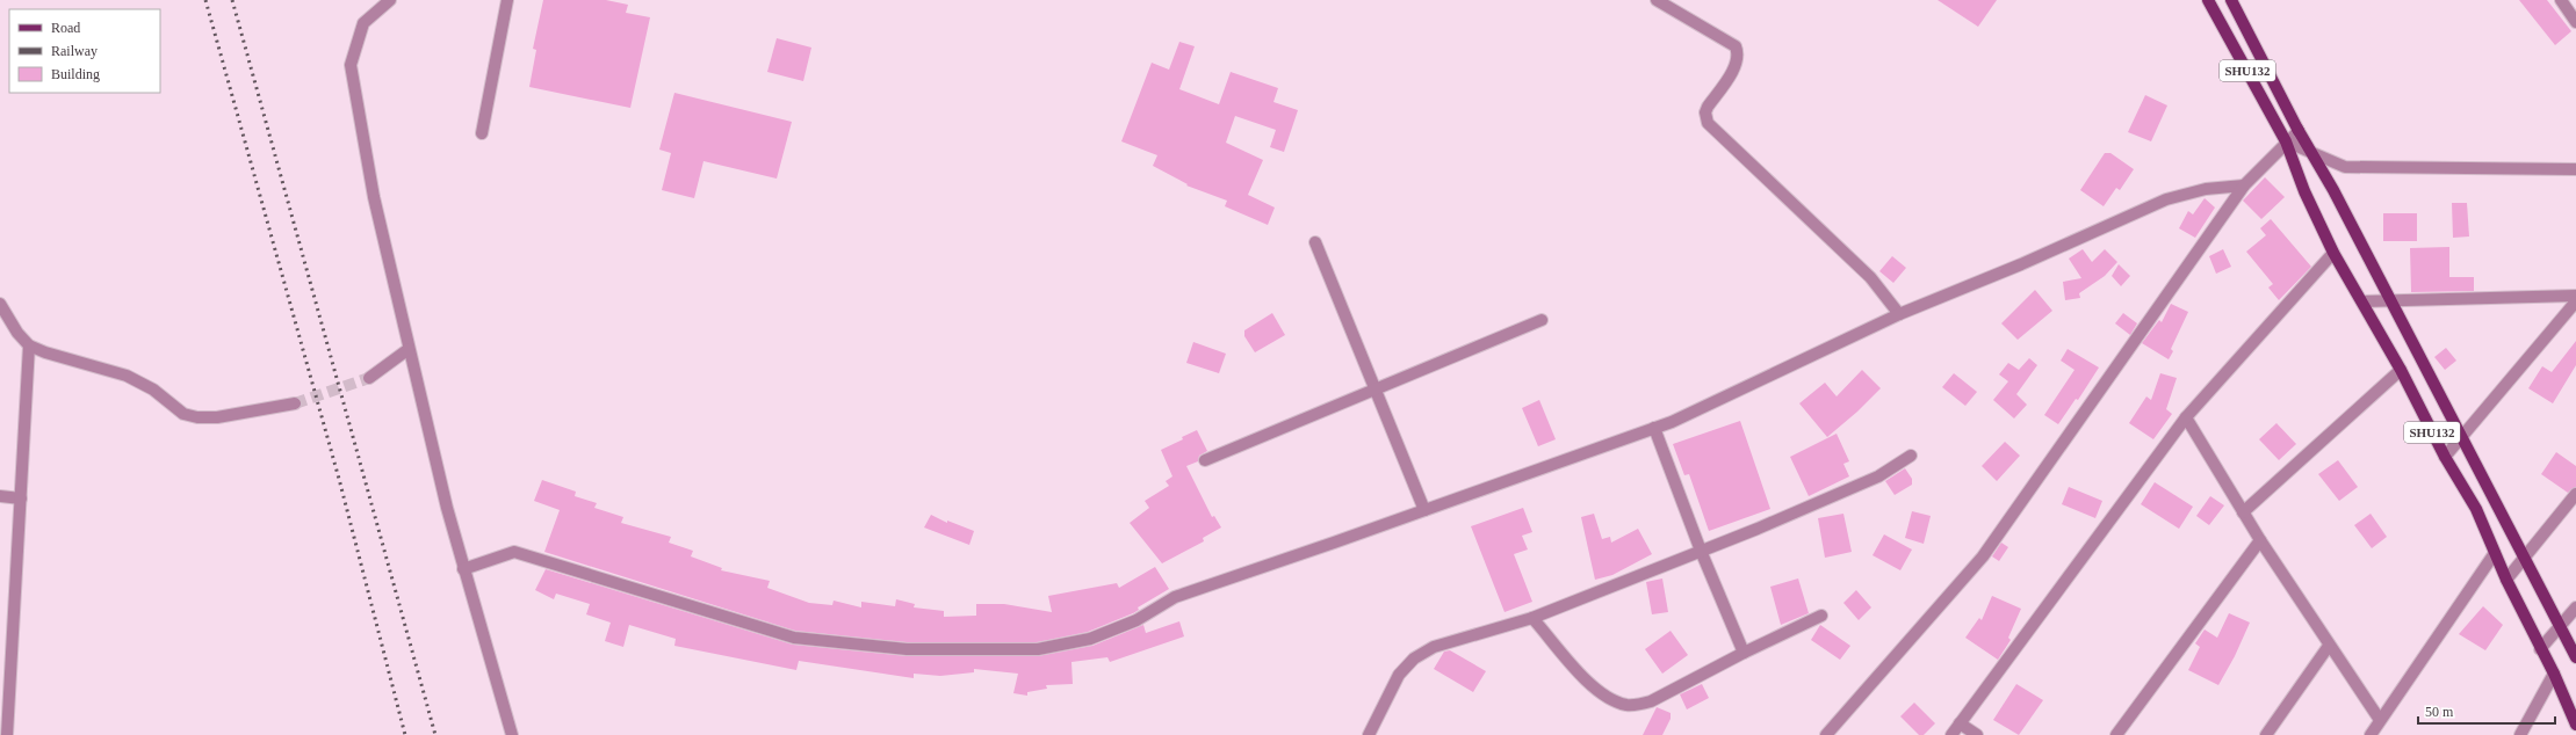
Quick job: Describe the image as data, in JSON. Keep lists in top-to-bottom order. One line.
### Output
{"streets":{"main road":["SHU132"]},"legend":["Road","Railway","Building"],"scale_bar":"50 m"}
